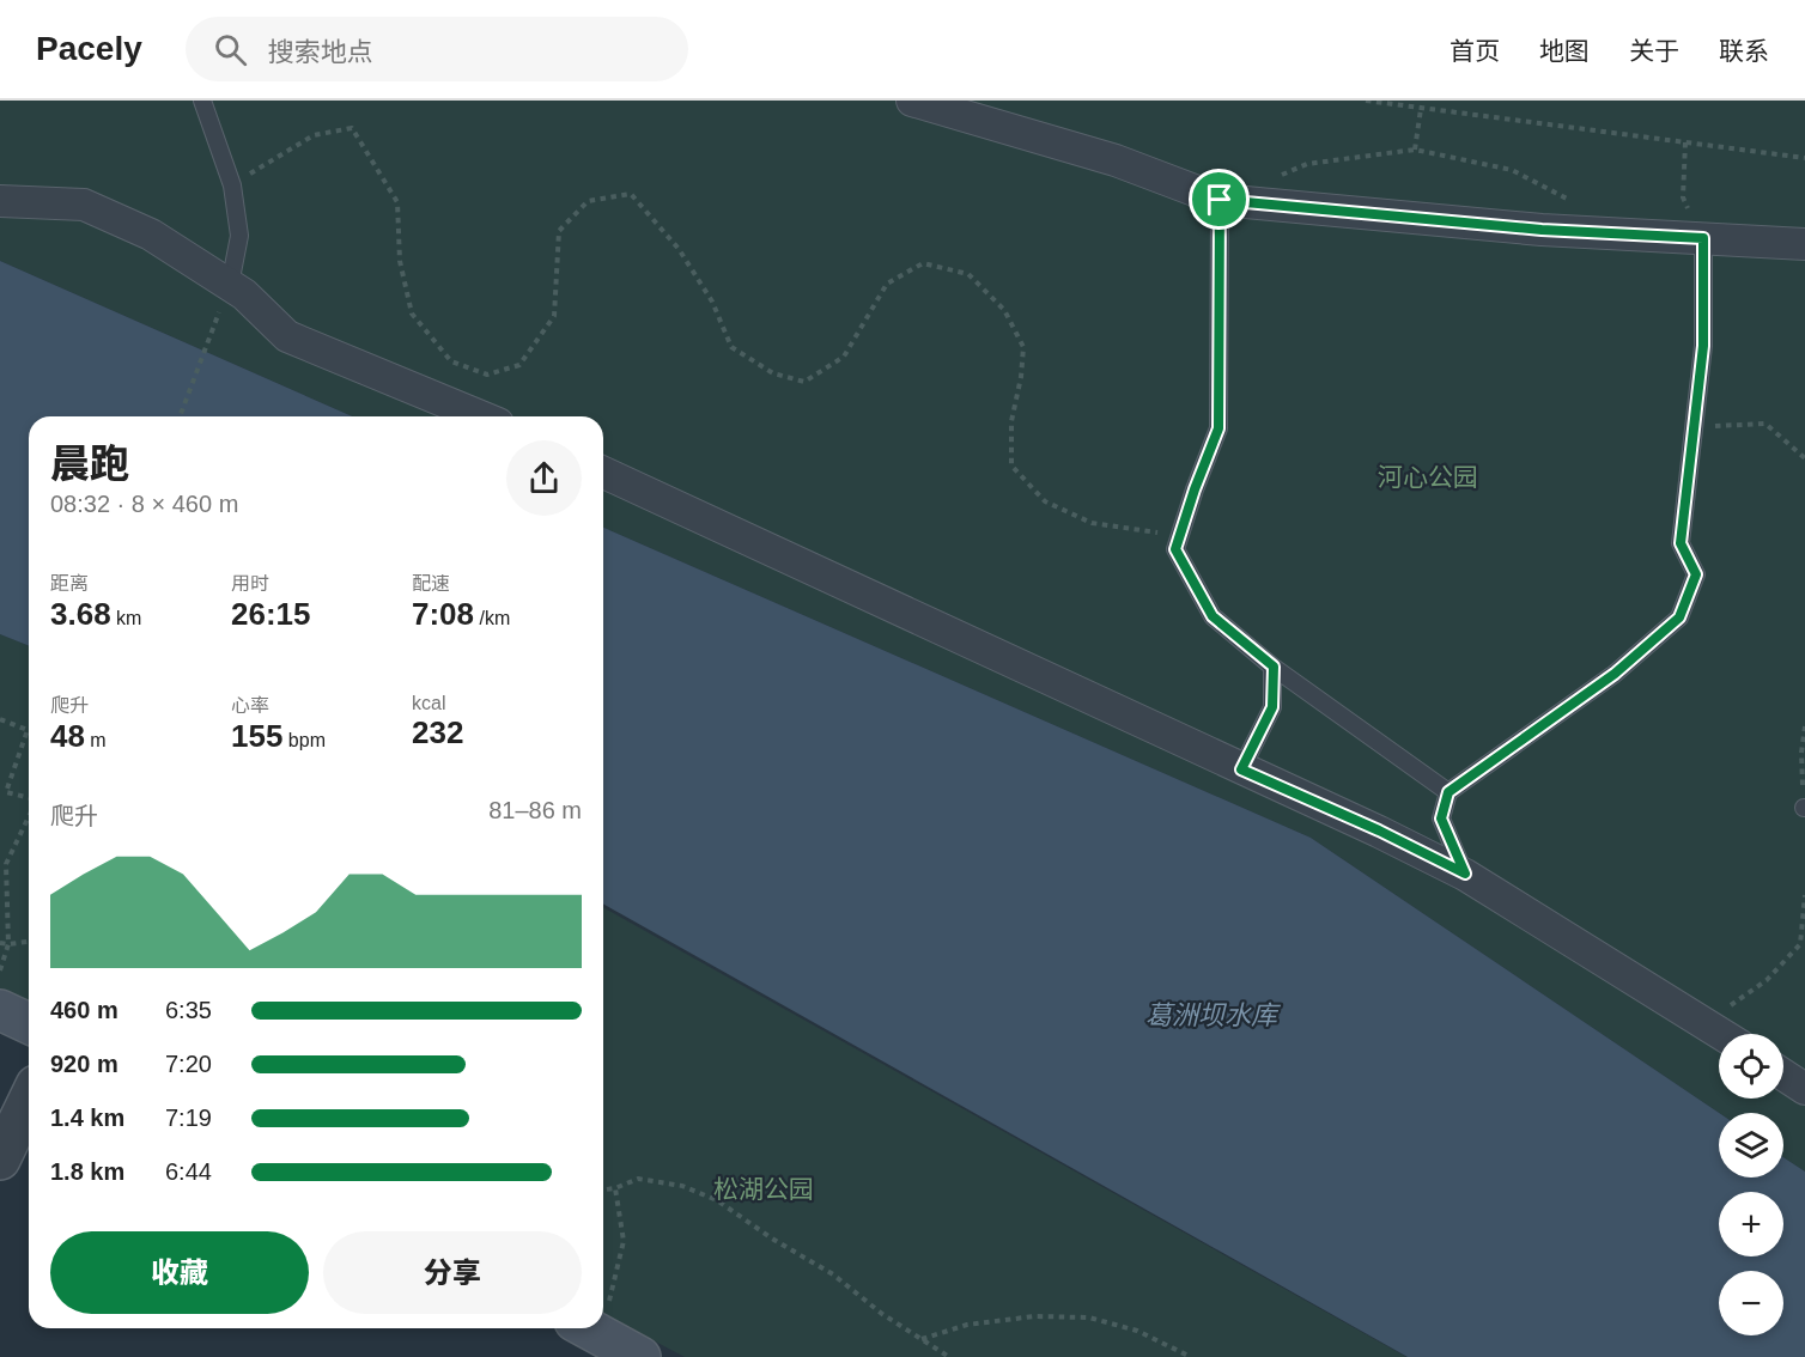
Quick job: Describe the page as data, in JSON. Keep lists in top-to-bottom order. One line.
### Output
{"water":["葛洲坝水库"],"parks":["河心公园","松湖公园"],"page":{"header":"Pacely","search":"搜索地点","nav":["首页","地图","关于","联系"],"heading":["晨跑","08:32 · 8 × 460 m"],"stats":[["距离","3.68 km"],["用时","26:15"],["配速","7:08 /km"],["爬升","48 m"],["心率","155 bpm"],["kcal","232"]],"chart":["爬升","81–86 m"],"list":[{"name":"460 m","note":"6:35"},{"name":"920 m","note":"7:20"},{"name":"1.4 km","note":"7:19"},{"name":"1.8 km","note":"6:44"}],"map_buttons":["+","−"],"buttons":["收藏","分享"]}}
